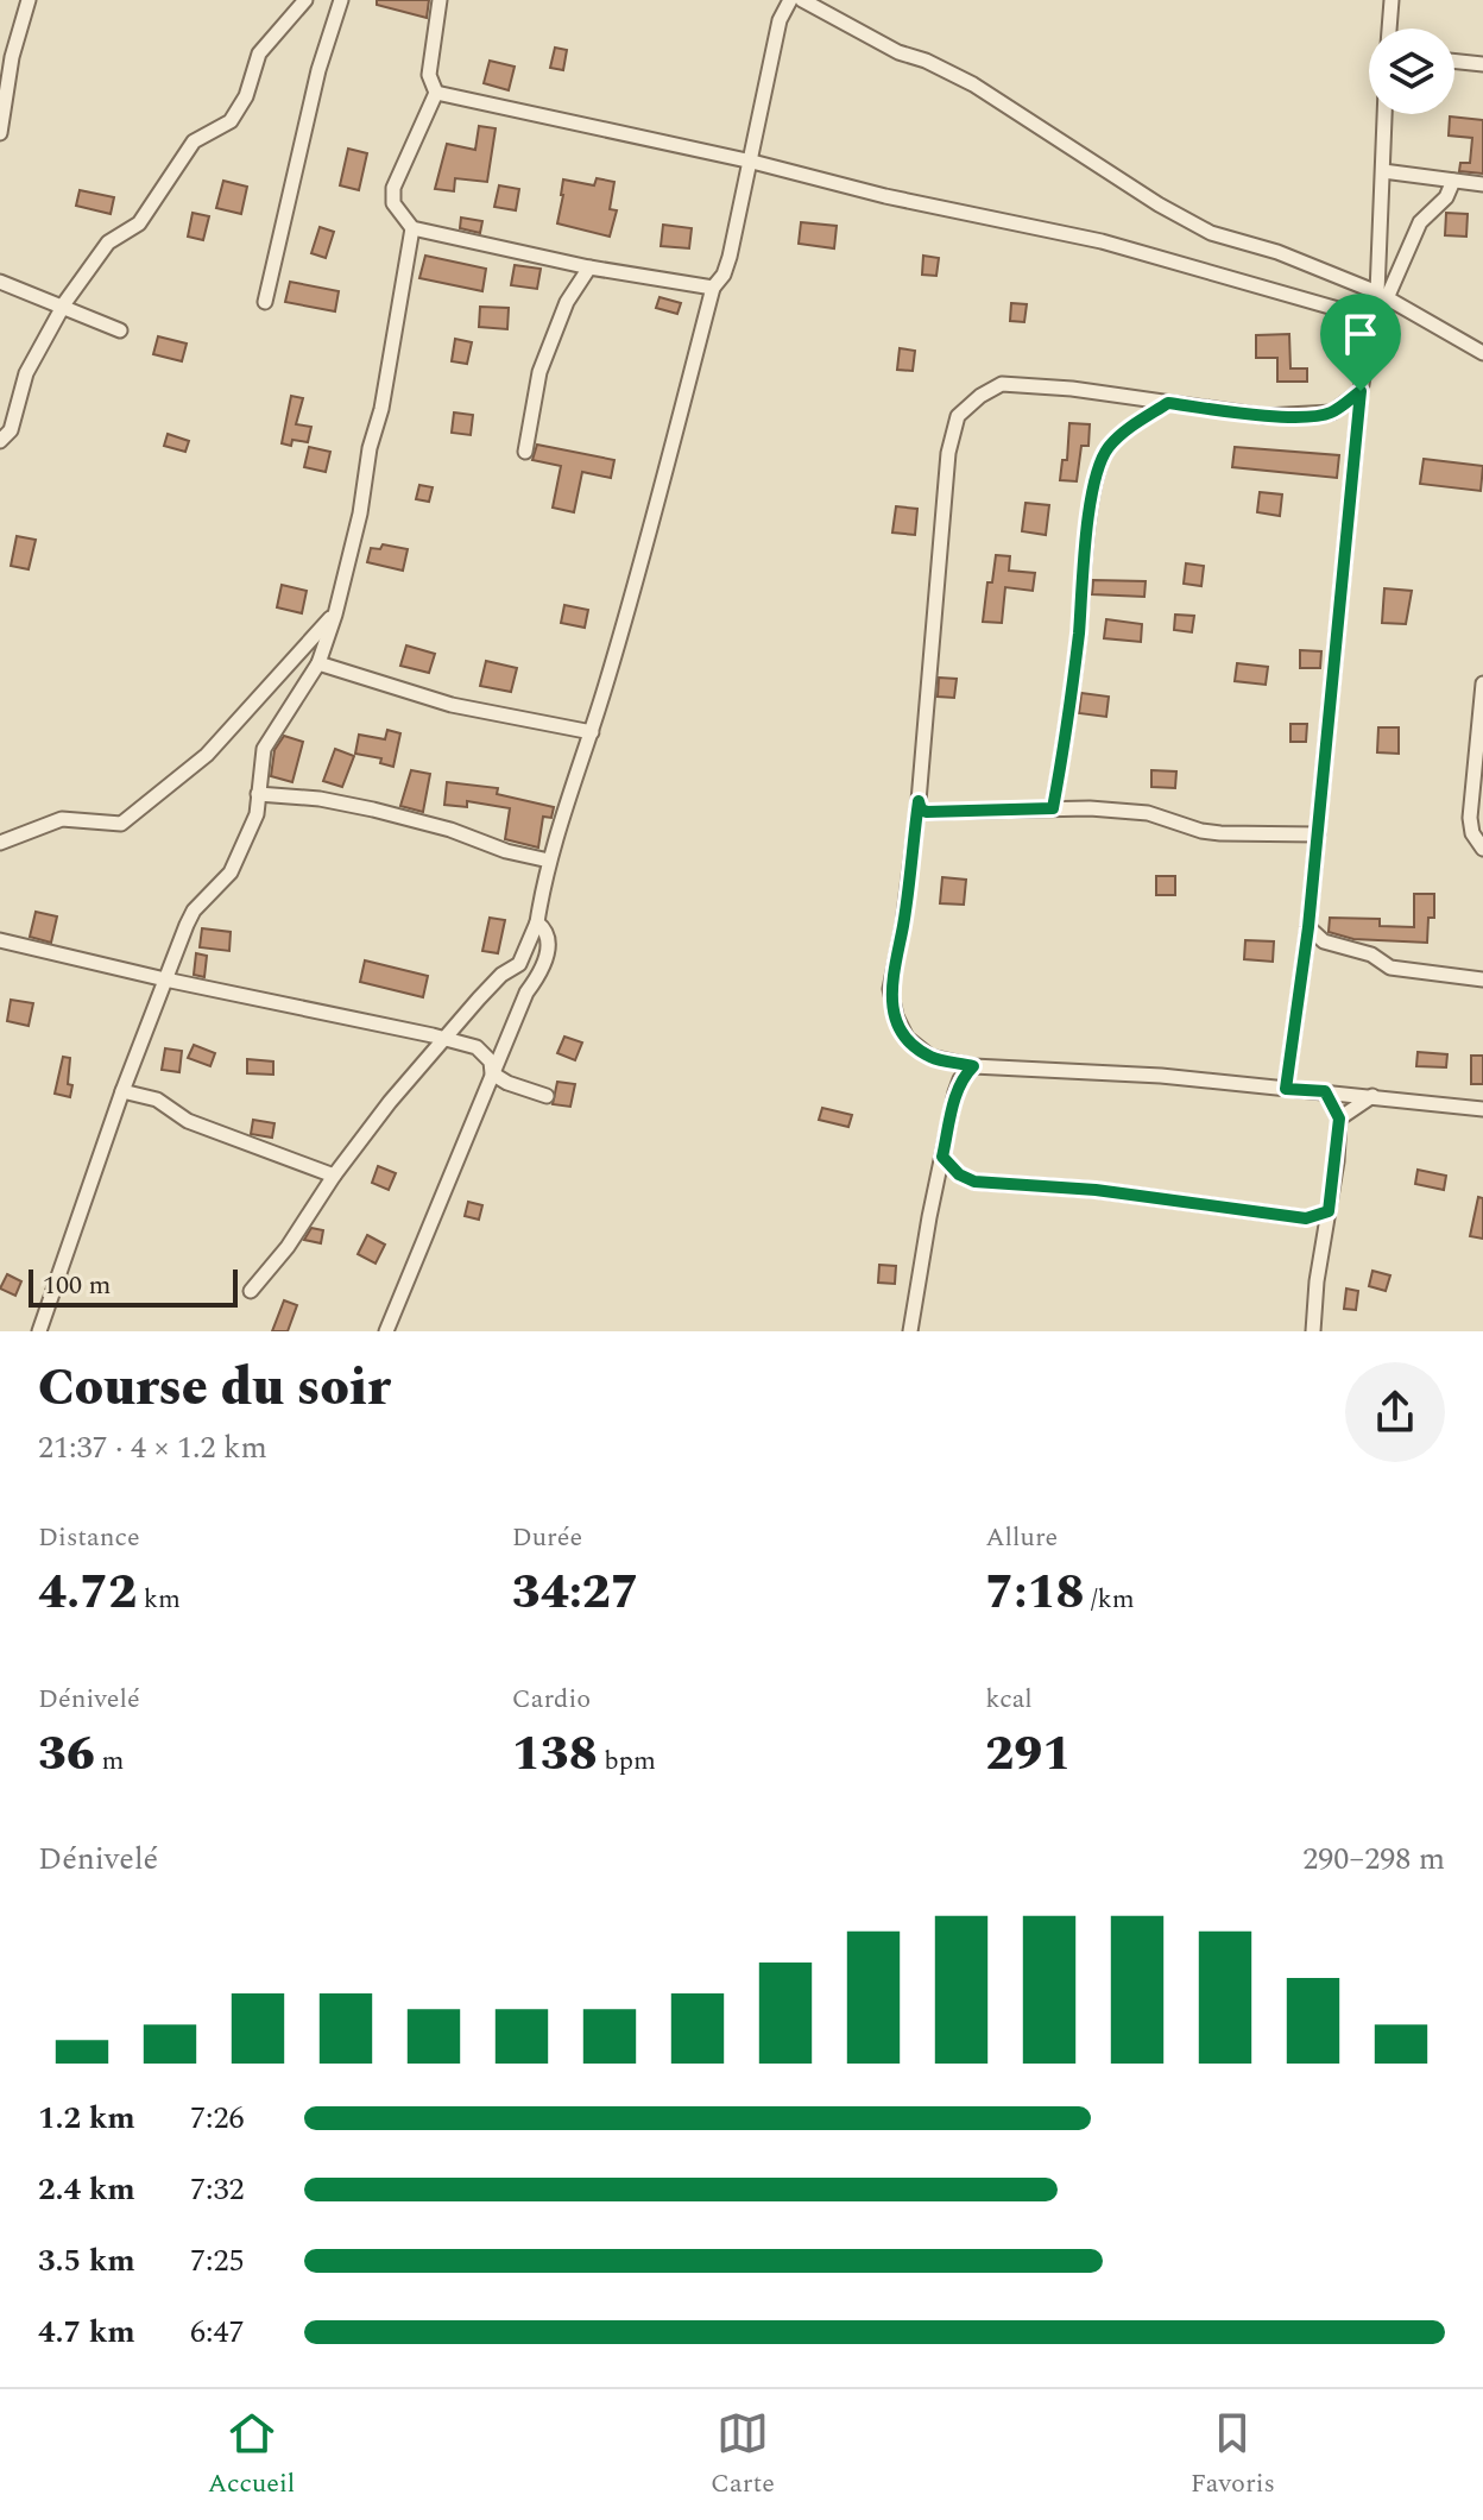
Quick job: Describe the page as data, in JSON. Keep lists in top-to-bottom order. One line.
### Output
{"scale_bar":"100 m","page":{"scale":"100 m","heading":["Course du soir","21:37 · 4 × 1.2 km"],"stats":[["Distance","4.72 km"],["Durée","34:27"],["Allure","7:18 /km"],["Dénivelé","36 m"],["Cardio","138 bpm"],["kcal","291"]],"chart":["Dénivelé","290–298 m"],"list":[{"name":"1.2 km","note":"7:26"},{"name":"2.4 km","note":"7:32"},{"name":"3.5 km","note":"7:25"},{"name":"4.7 km","note":"6:47"}],"tabs":["Accueil","Carte","Favoris"]}}
